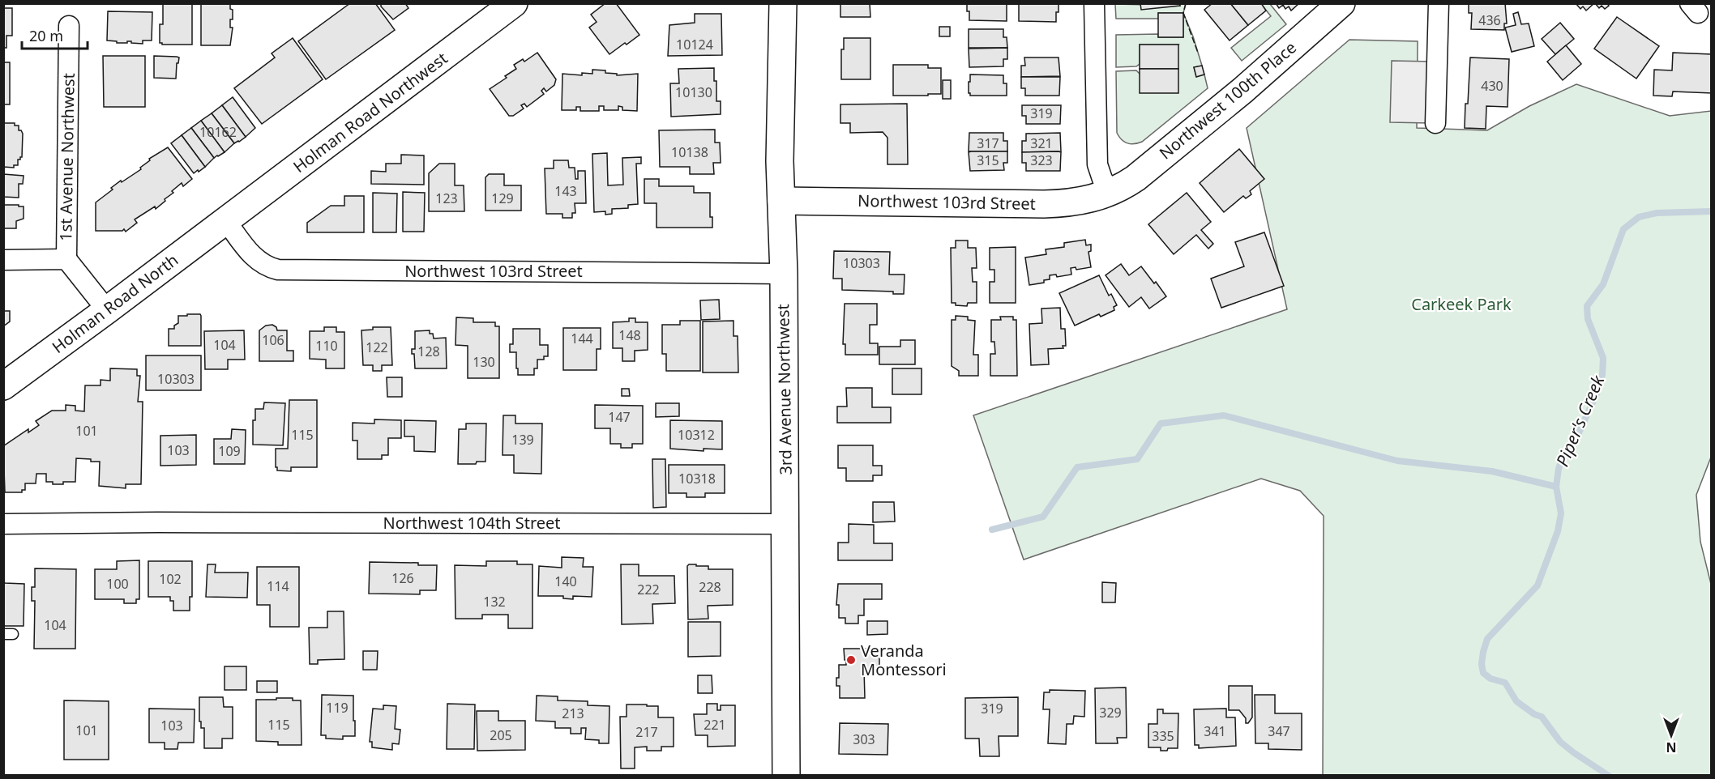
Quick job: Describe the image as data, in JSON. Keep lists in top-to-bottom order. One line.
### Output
{"streets":{"main road":["Northwest 100th Place","Holman Road Northwest","Northwest 103rd Street","Holman Road North","3rd Avenue Northwest"],"street":["1st Avenue Northwest","Northwest 104th Street"]},"crossings":[["Northwest 100th Place","Northwest 103rd Street"],["Holman Road Northwest","Northwest 103rd Street"],["Holman Road Northwest","Holman Road North"],["Northwest 103rd Street","Holman Road North"],["Northwest 103rd Street","3rd Avenue Northwest"],["3rd Avenue Northwest","Northwest 104th Street"]],"water":["Piper's Creek"],"parks":["Carkeek Park"],"places":["Veranda Montessori"],"house_numbers":["436","10124","430","10130","319","10162","317","321","10138","315","323","143","123","129","10303","148","144","106","104","110","122","128","130","10303","147","101","115","10312","139","103","109","10318","126","102","140","100","114","228","222","132","104","119","319","329","213","115","221","103","101","341","347","217","205","335","303"],"scale_bar":"20 m","north":"bottom"}
